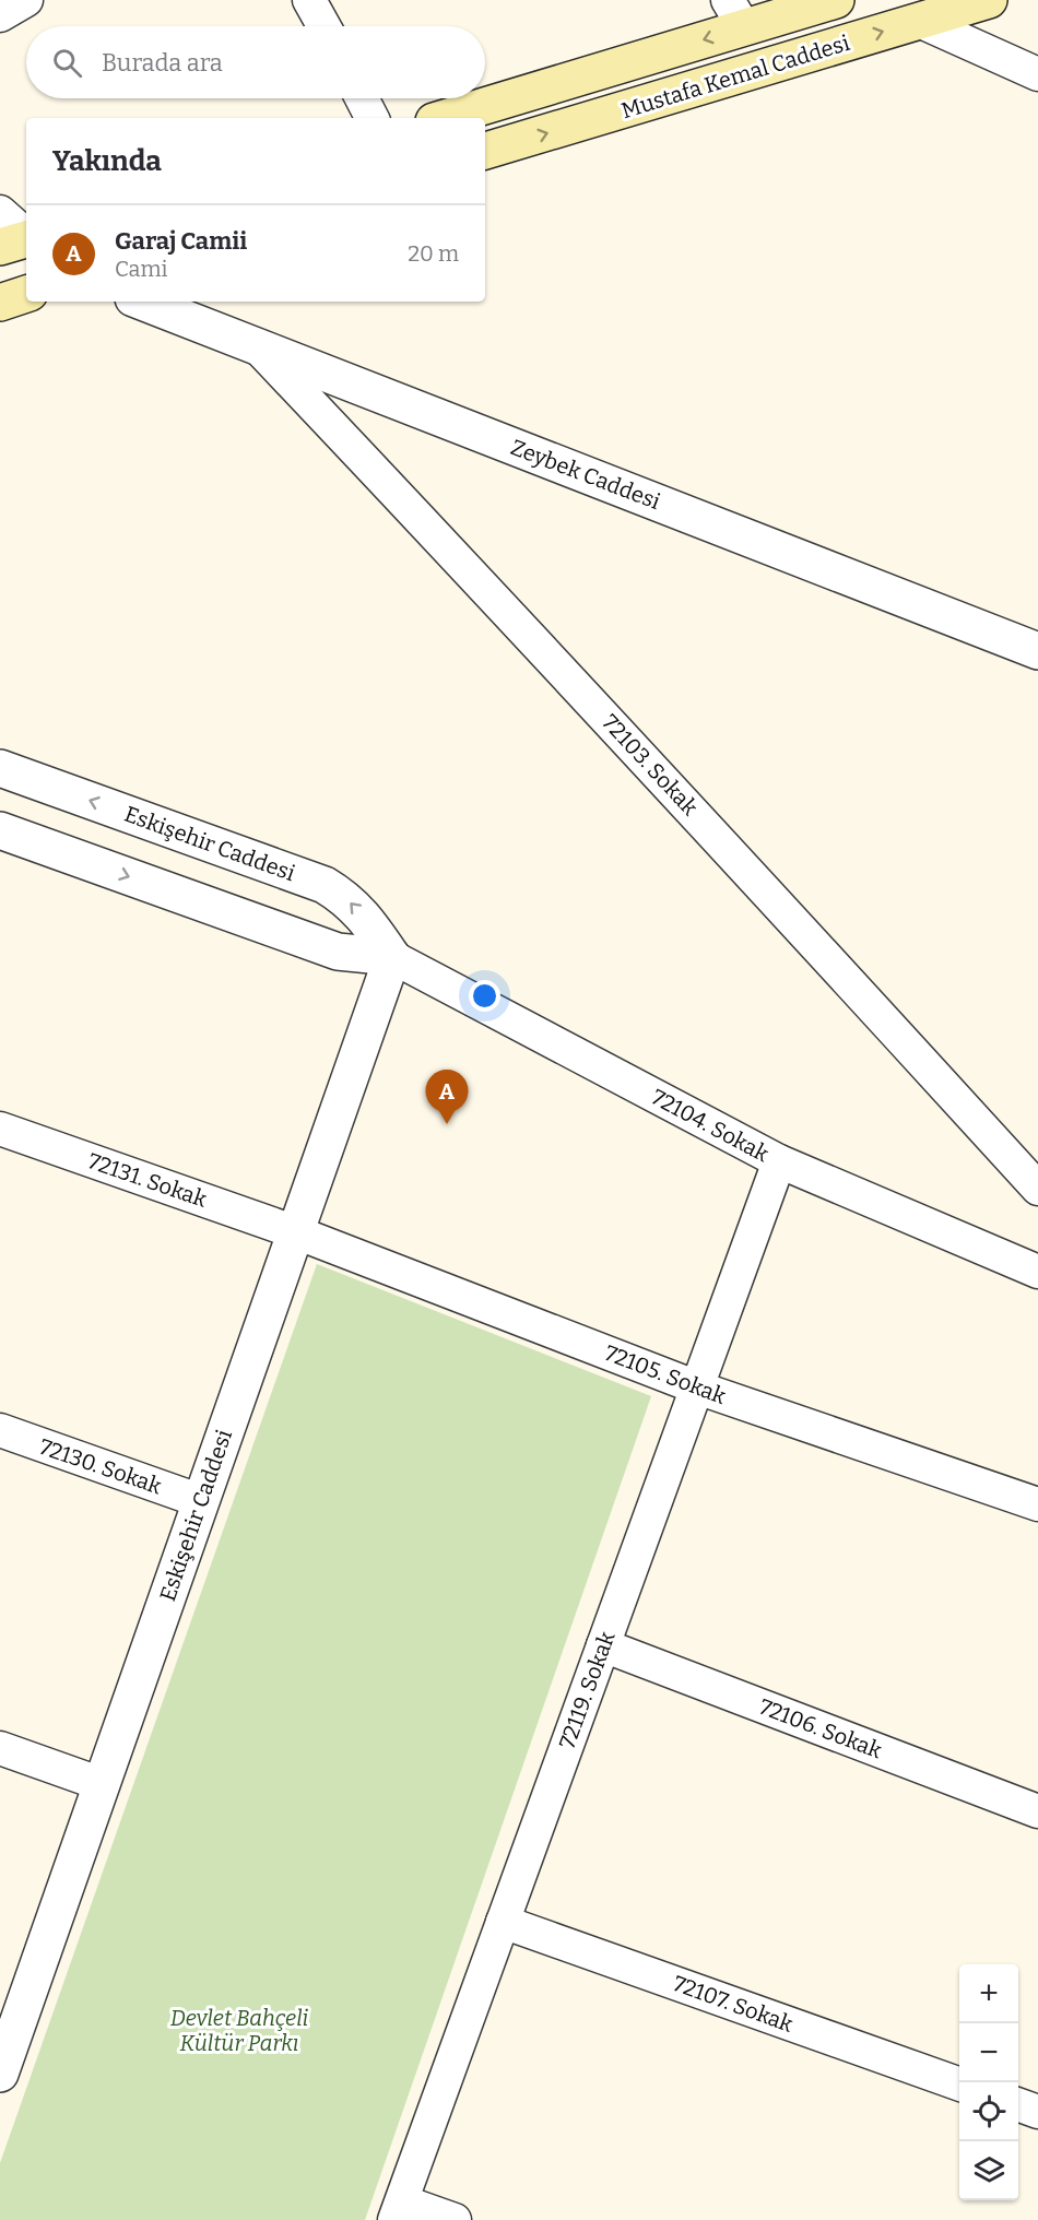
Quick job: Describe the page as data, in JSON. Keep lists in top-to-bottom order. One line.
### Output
{"streets":{"main road":["Mustafa Kemal Caddesi"],"street":["Zeybek Caddesi","72103. Sokak","Eskişehir Caddesi","72104. Sokak","72131. Sokak","72105. Sokak","72130. Sokak","72119. Sokak","72106. Sokak","72107. Sokak"]},"crossings":[["Zeybek Caddesi","72103. Sokak"],["Eskişehir Caddesi","72104. Sokak"],["Eskişehir Caddesi","72131. Sokak"],["Eskişehir Caddesi","72105. Sokak"],["Eskişehir Caddesi","72130. Sokak"],["72104. Sokak","72119. Sokak"],["72131. Sokak","72105. Sokak"],["72105. Sokak","72119. Sokak"],["72119. Sokak","72106. Sokak"],["72119. Sokak","72107. Sokak"]],"parks":["Devlet Bahçeli Kültür Parkı"],"page":{"search":"Burada ara","heading":"Yakında","list":[{"mark":"A","name":"Garaj Camii","note":"Cami","value":"20 m"}],"pins":"A","map_buttons":["+","−"]}}
